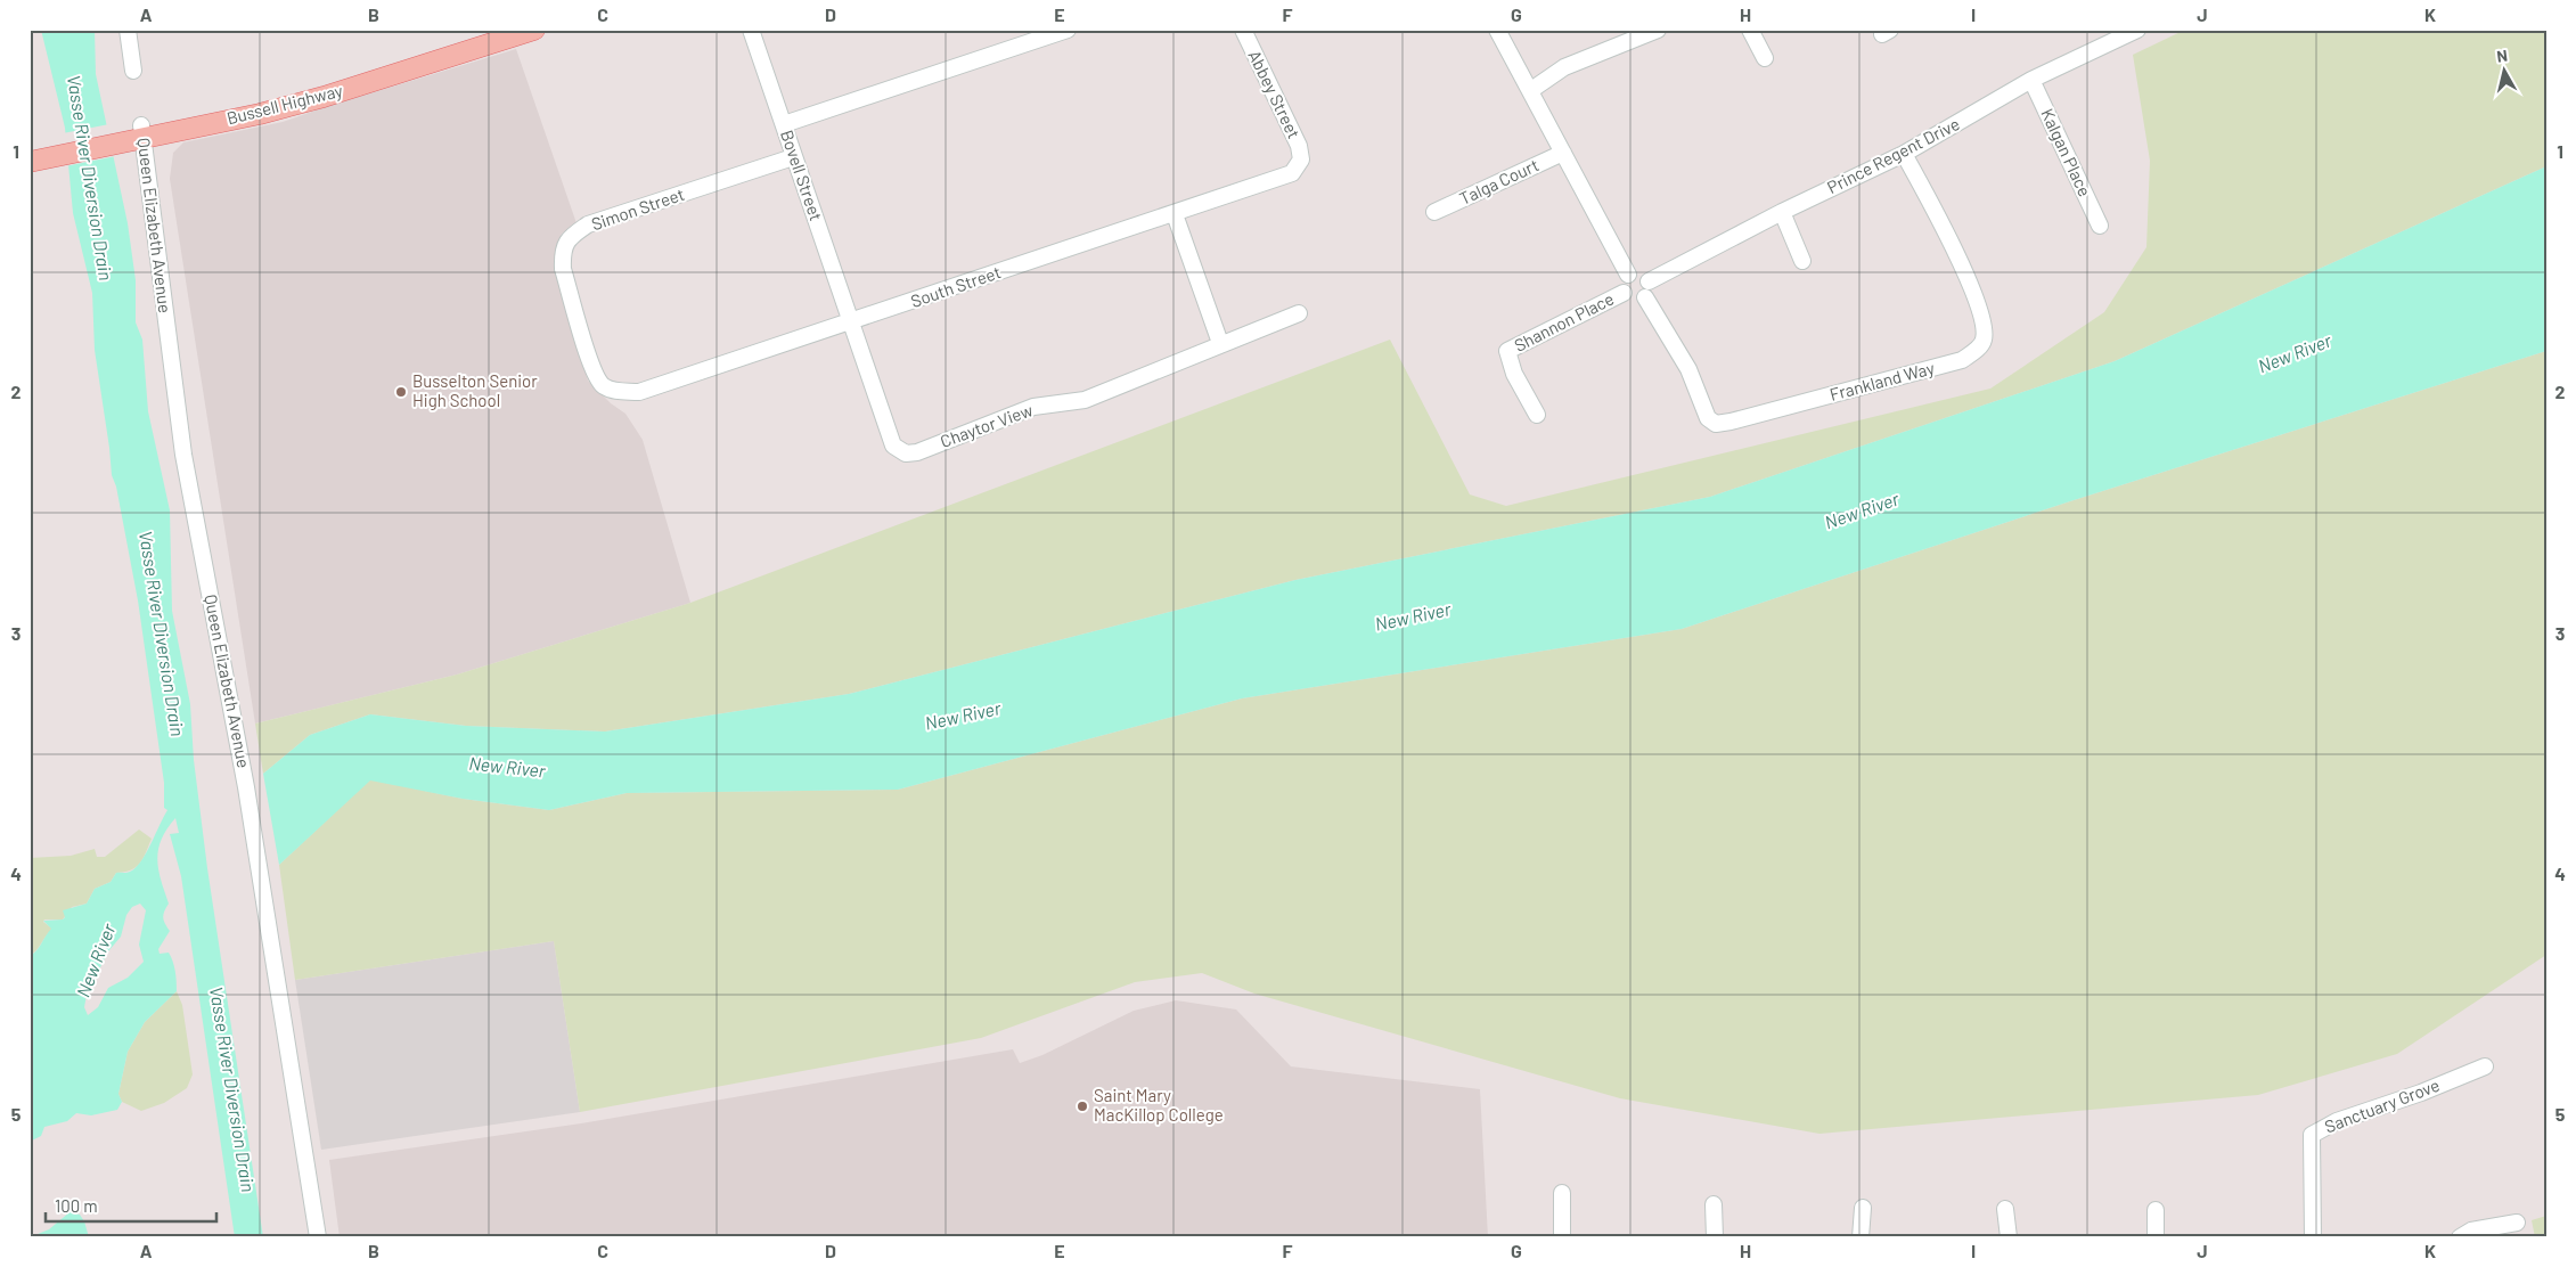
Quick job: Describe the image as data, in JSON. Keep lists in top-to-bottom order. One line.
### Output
{"streets":{"main road":["Bussell Highway"],"street":["Abbey Street","Kalgan Place","Prince Regent Drive","Bovell Street","Talga Court","Simon Street","Queen Elizabeth Avenue","South Street","Shannon Place","Frankland Way","Chaytor View","Sanctuary Grove"]},"crossings":[["Abbey Street","South Street"],["Bussell Highway","Queen Elizabeth Avenue"],["Kalgan Place","Prince Regent Drive"],["Prince Regent Drive","Shannon Place"],["Prince Regent Drive","Frankland Way"],["Bovell Street","Simon Street"],["Bovell Street","South Street"],["Bovell Street","Chaytor View"],["Simon Street","South Street"],["South Street","Chaytor View"],["Shannon Place","Frankland Way"]],"water":["Vasse River Diversion Drain","New River"],"places":["Busselton Senior High School","Saint Mary MacKillop College"],"scale_bar":"100 m","north":"top","grid":{"columns":["A","B","C","D","E","F","G","H","I","J","K"],"rows":["1","2","3","4","5"]}}
